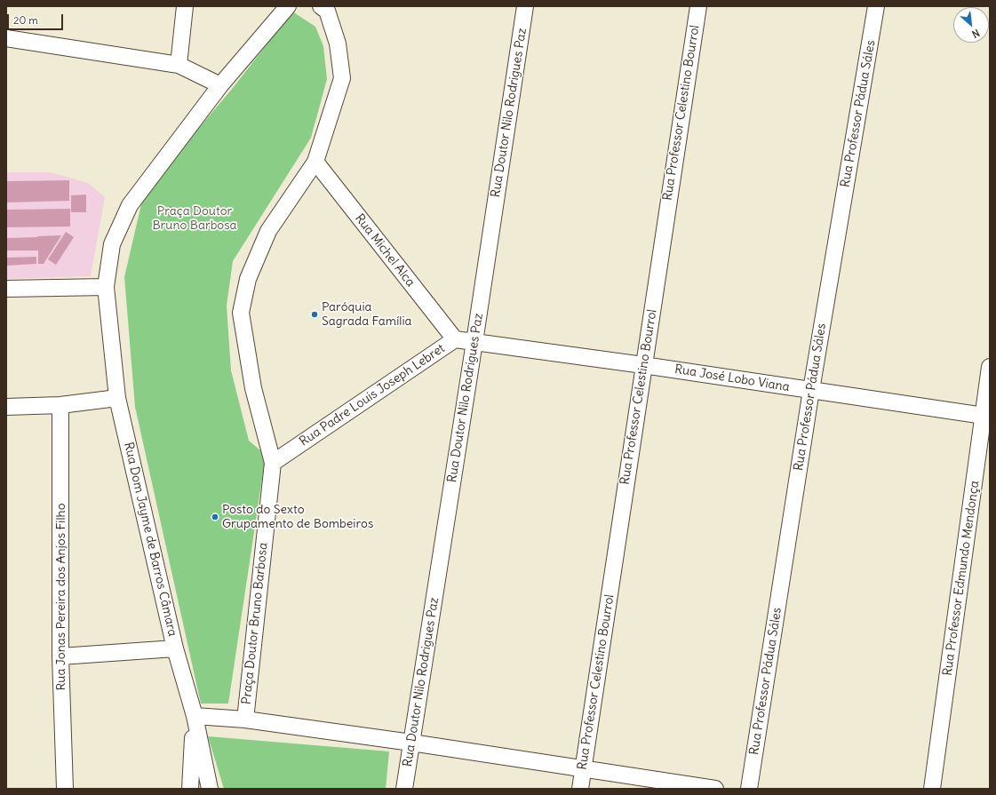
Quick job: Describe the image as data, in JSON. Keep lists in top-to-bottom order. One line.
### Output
{"streets":{"street":["Rua Doutor Nilo Rodrigues Paz","Rua Professor Celestino Bourrol","Rua Professor Pádua Sáles","Rua Michel Alca","Rua José Lobo Viana","Rua Padre Louis Joseph Lebret","Rua Dom Jayme de Barros Câmara","Rua Professor Edmundo Mendonça","Rua Jonas Pereira dos Anjos Filho","Praça Doutor Bruno Barbosa"]},"crossings":[["Rua Doutor Nilo Rodrigues Paz","Rua José Lobo Viana"],["Rua Doutor Nilo Rodrigues Paz","Rua Padre Louis Joseph Lebret"],["Rua Professor Celestino Bourrol","Rua José Lobo Viana"],["Rua Professor Pádua Sáles","Rua José Lobo Viana"],["Rua Michel Alca","Rua Padre Louis Joseph Lebret"],["Rua Michel Alca","Praça Doutor Bruno Barbosa"],["Rua José Lobo Viana","Rua Padre Louis Joseph Lebret"],["Rua José Lobo Viana","Rua Professor Edmundo Mendonça"],["Rua Padre Louis Joseph Lebret","Praça Doutor Bruno Barbosa"]],"parks":["Praça Doutor Bruno Barbosa"],"places":["Paróquia Sagrada Família","Posto do Sexto Grupamento de Bombeiros"],"scale_bar":"20 m","north":"bottom right"}
